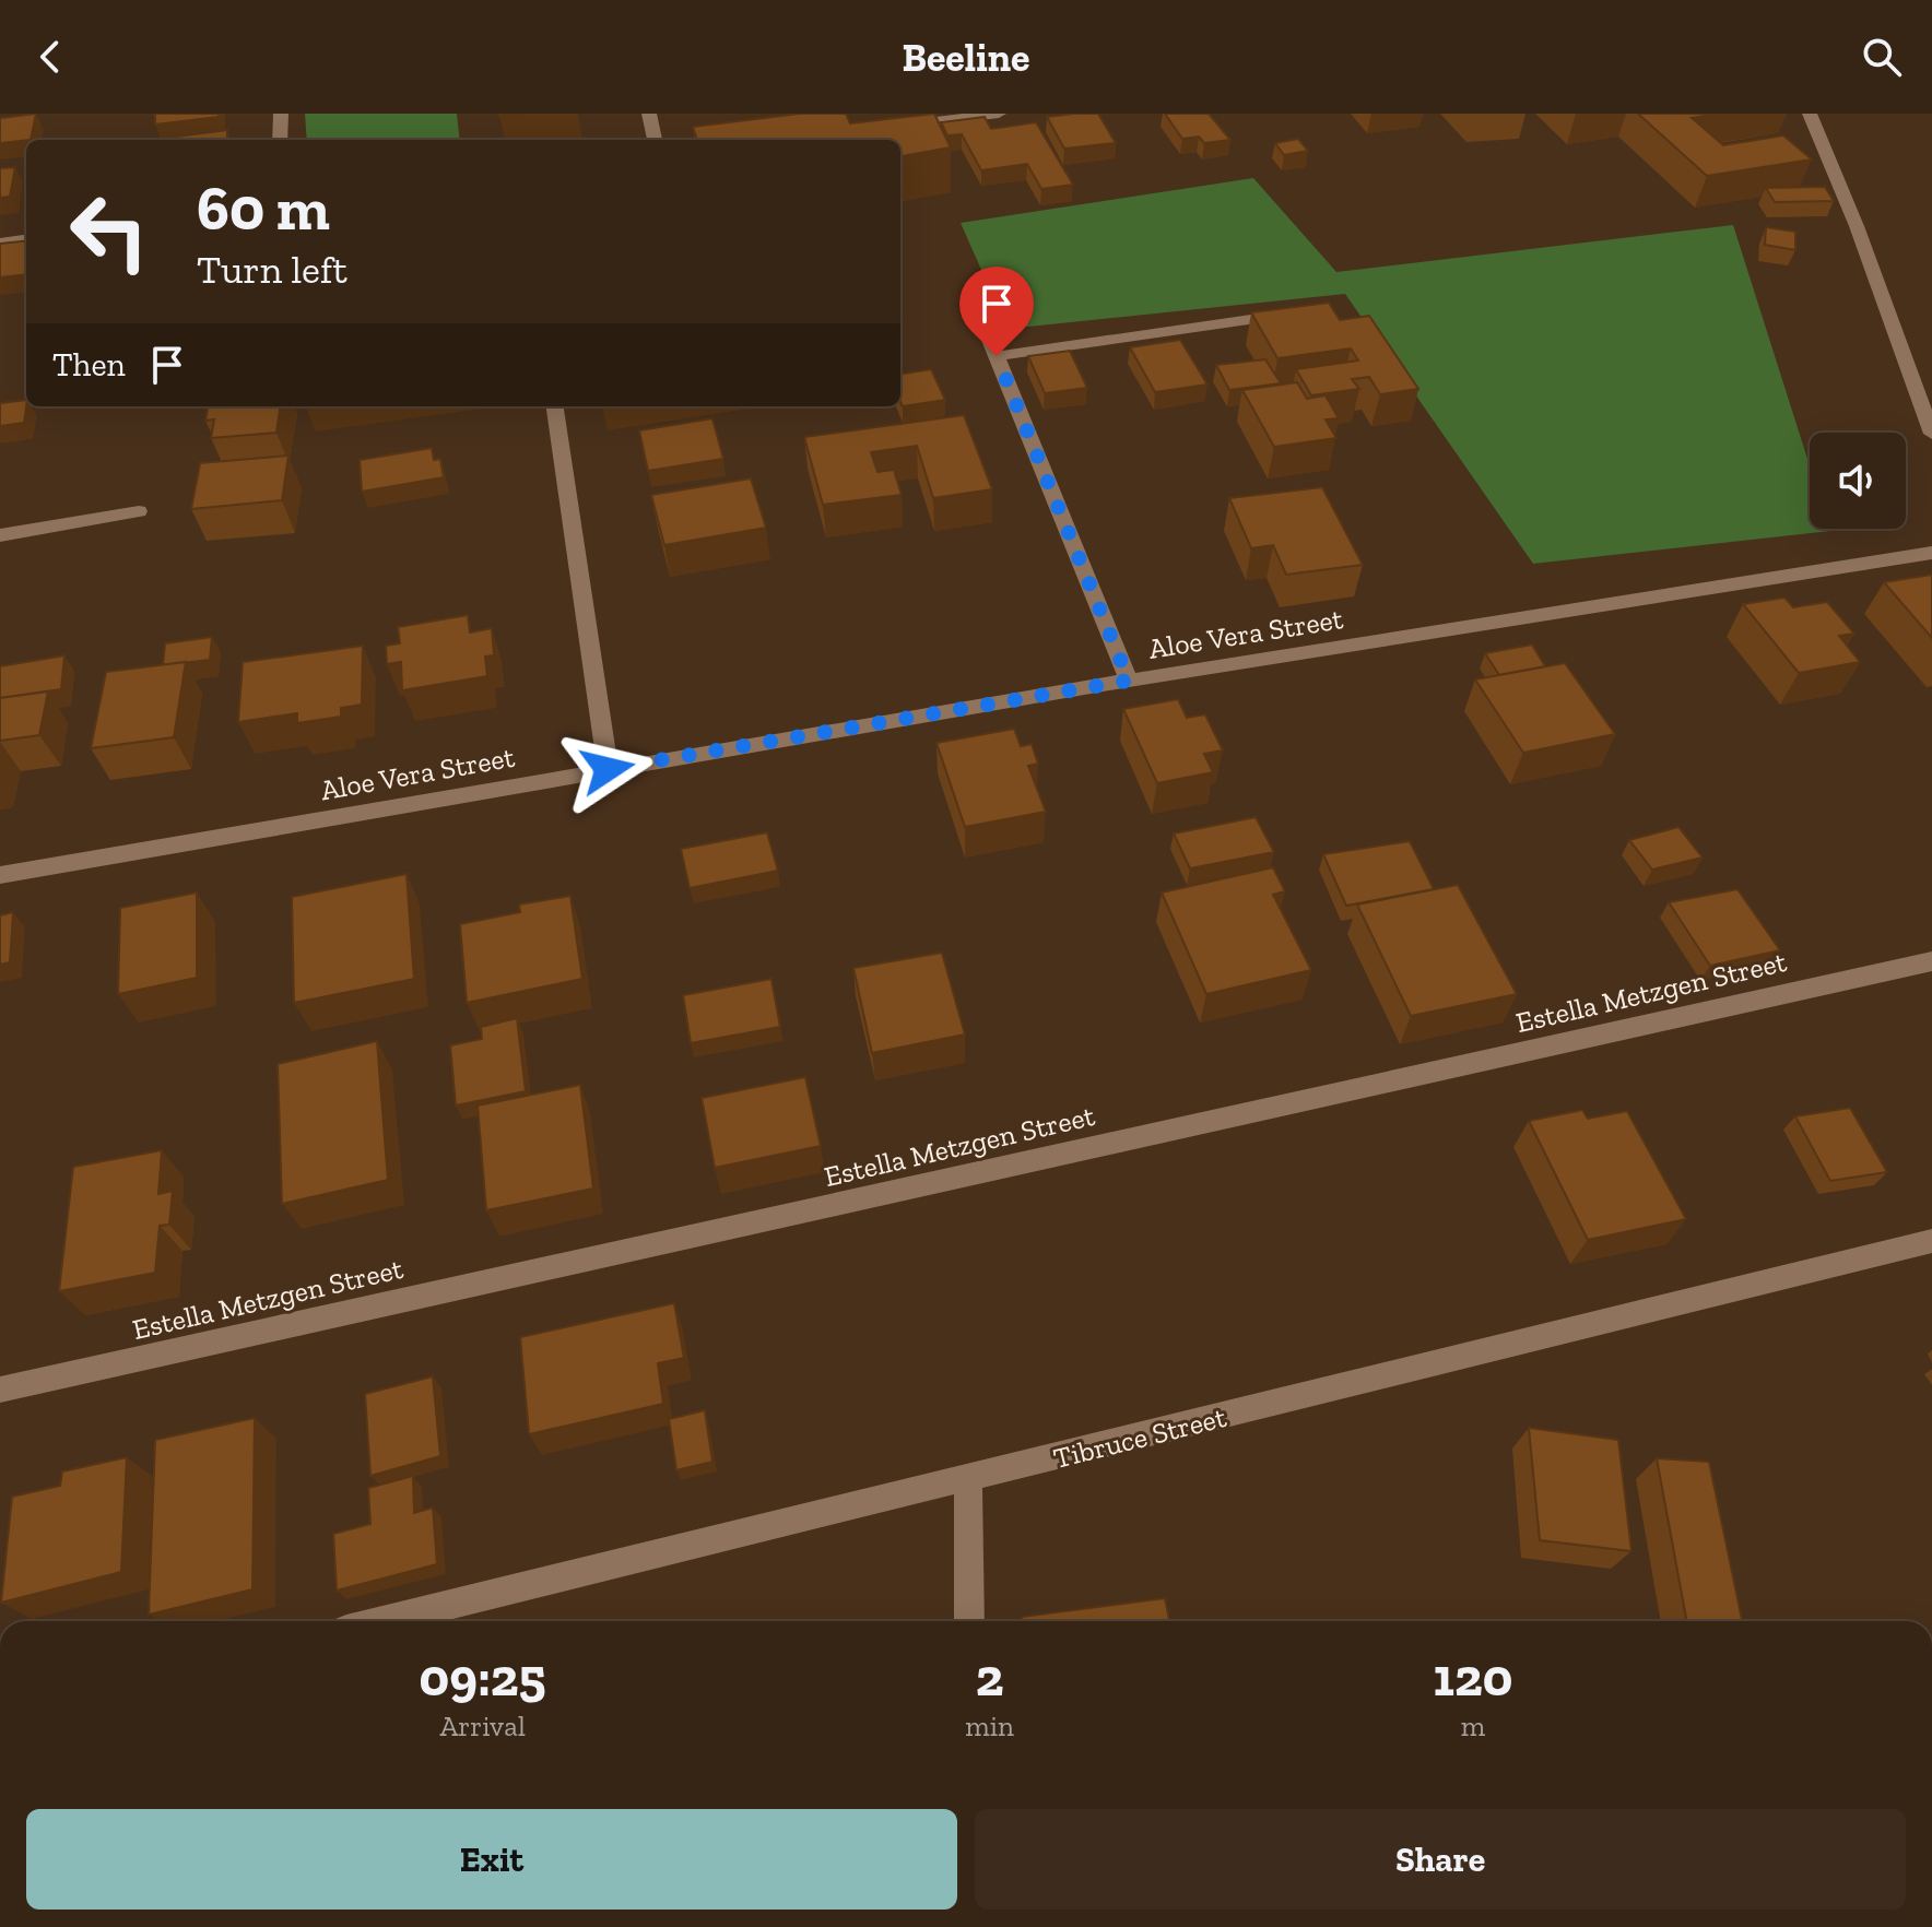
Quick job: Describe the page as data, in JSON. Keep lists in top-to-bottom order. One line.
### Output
{"streets":{"street":["Aloe Vera Street","Estella Metzgen Street","Tibruce Street"]},"page":{"header":"Beeline","turn":["60 m","Turn left"],"then":"Then","eta":["09:25","Arrival","2","min","120","m"],"buttons":["Exit","Share"]}}
